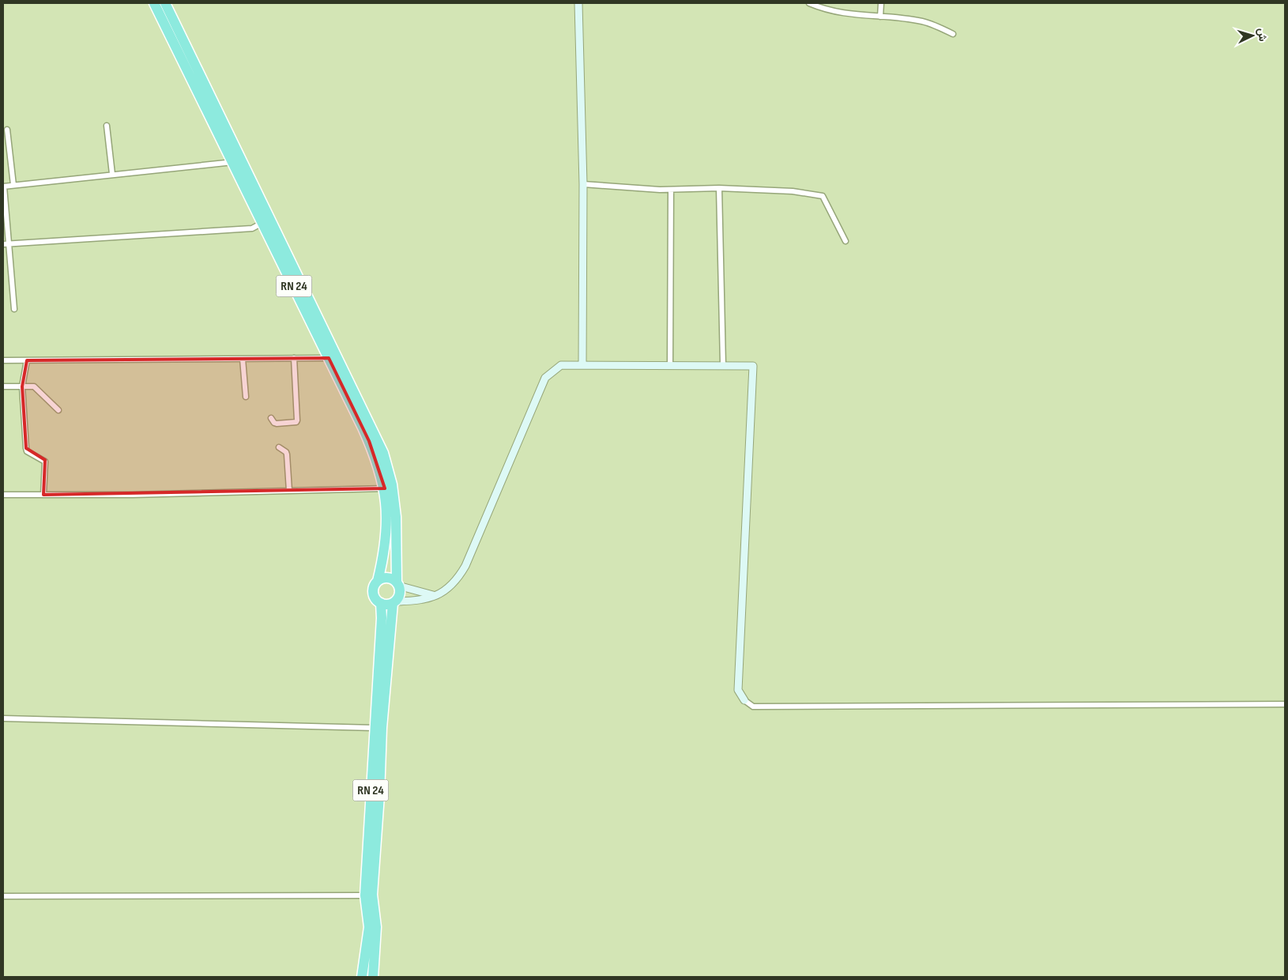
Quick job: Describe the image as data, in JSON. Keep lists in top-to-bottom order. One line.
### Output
{"streets":{"highway":["RN 24"]},"north":"right"}
